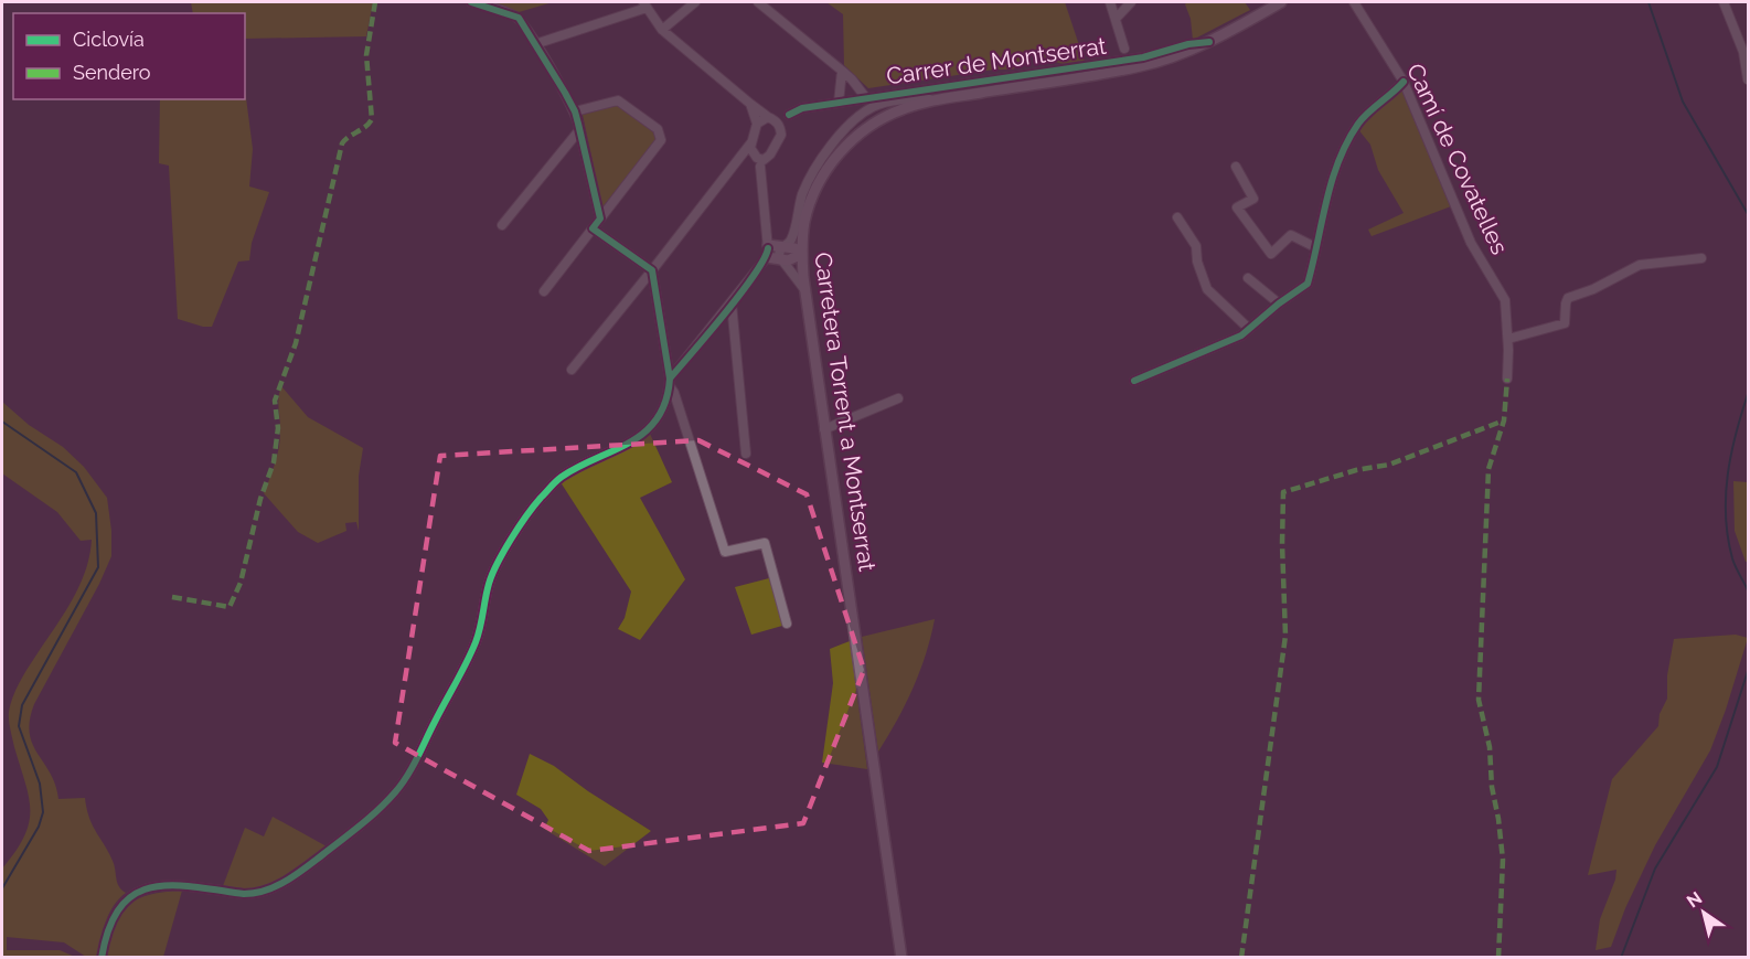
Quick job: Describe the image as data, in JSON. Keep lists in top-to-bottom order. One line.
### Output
{"streets":{"main road":["Carretera Torrent a Montserrat"],"street":["Carrer de Montserrat","Camí de Covatelles"]},"crossings":[["Carrer de Montserrat","Carretera Torrent a Montserrat"]],"legend":["Ciclovía","Sendero"],"north":"top left"}
